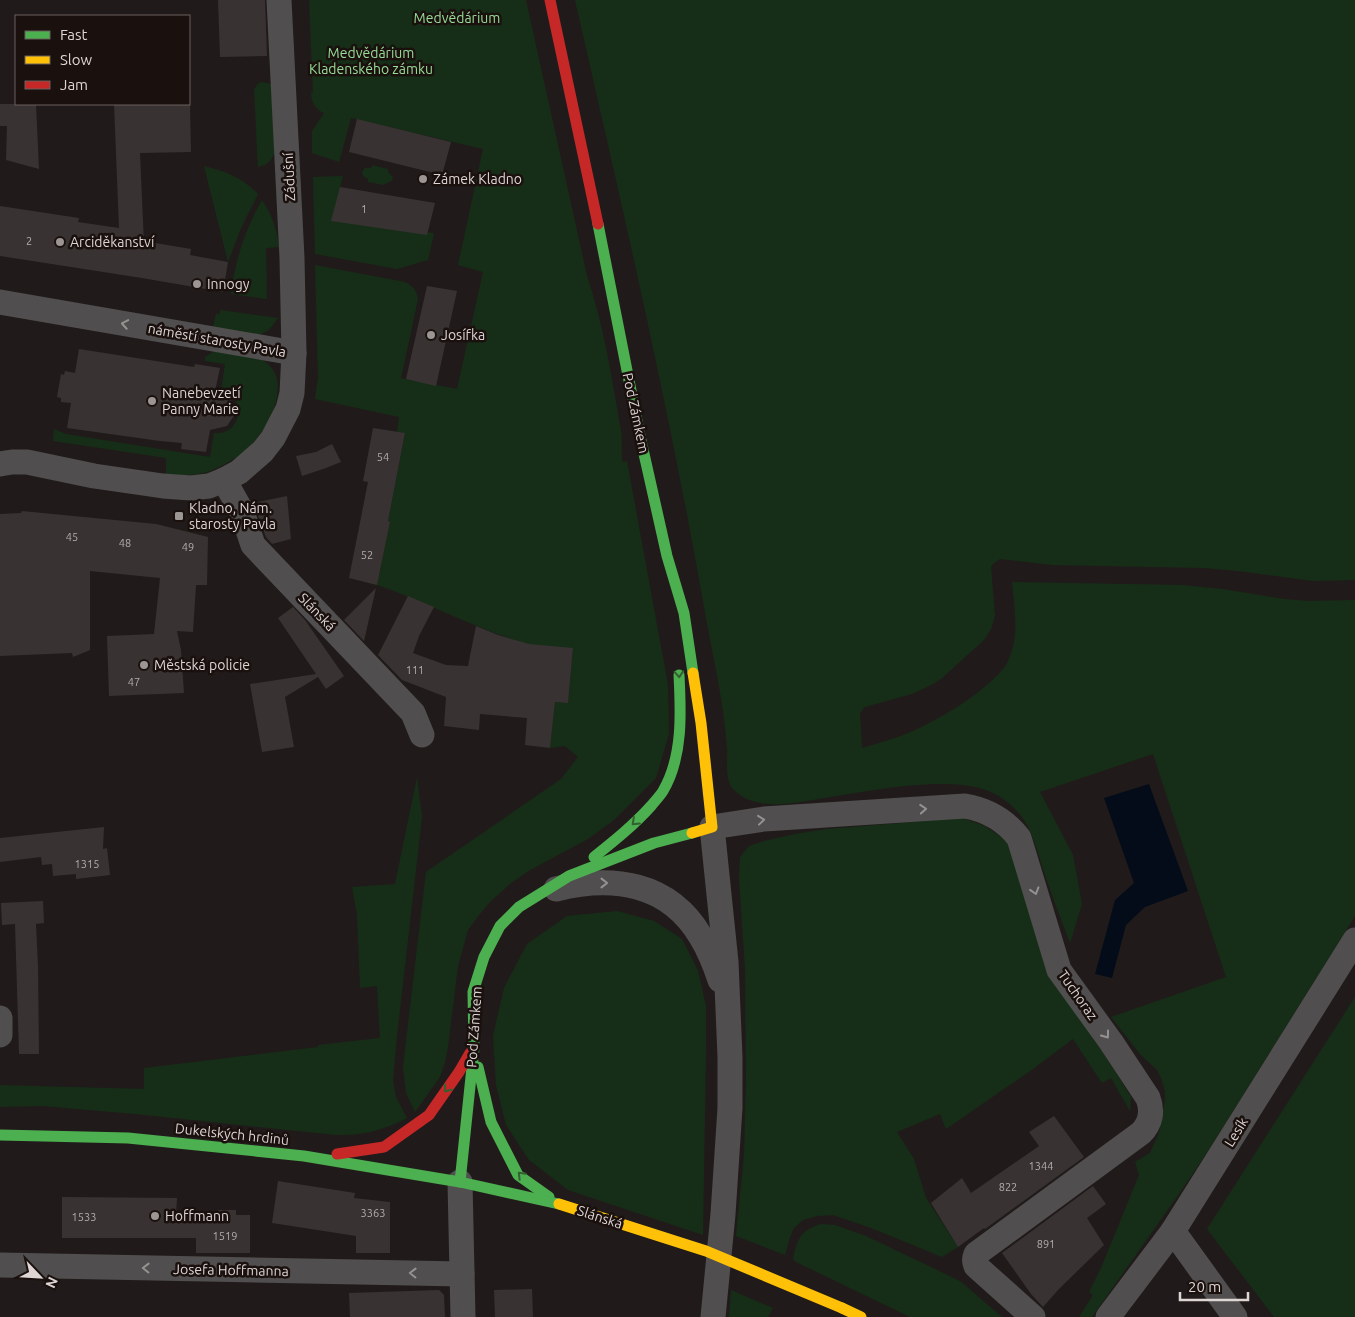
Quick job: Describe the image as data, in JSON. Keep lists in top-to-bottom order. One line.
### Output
{"streets":{"main road":["Pod Zámkem","Slánská","Dukelských hrdinů"],"street":["Zádušní","náměstí starosty Pavla","Tuchoraz","Lesík","Josefa Hoffmanna"]},"crossings":[["Zádušní","náměstí starosty Pavla"],["náměstí starosty Pavla","Slánská"],["Pod Zámkem","Slánská"],["Pod Zámkem","Tuchoraz"],["Pod Zámkem","Dukelských hrdinů"],["Slánská","Dukelských hrdinů"]],"one_way":["Josefa Hoffmanna"],"parks":["Medvědárium","Medvědárium Kladenského zámku"],"places":{"other":["Zámek Kladno","Arciděkanství","Innogy","Josífka","Nanebevzetí Panny Marie","Městská policie","Hoffmann"],"transit":["Kladno, Nám. starosty Pavla"]},"house_numbers":["1","2","54","45","48","49","52","111","47","1315","1344","822","3363","1533","1519","891"],"legend":["Fast","Slow","Jam"],"scale_bar":"20 m","north":"bottom right"}
